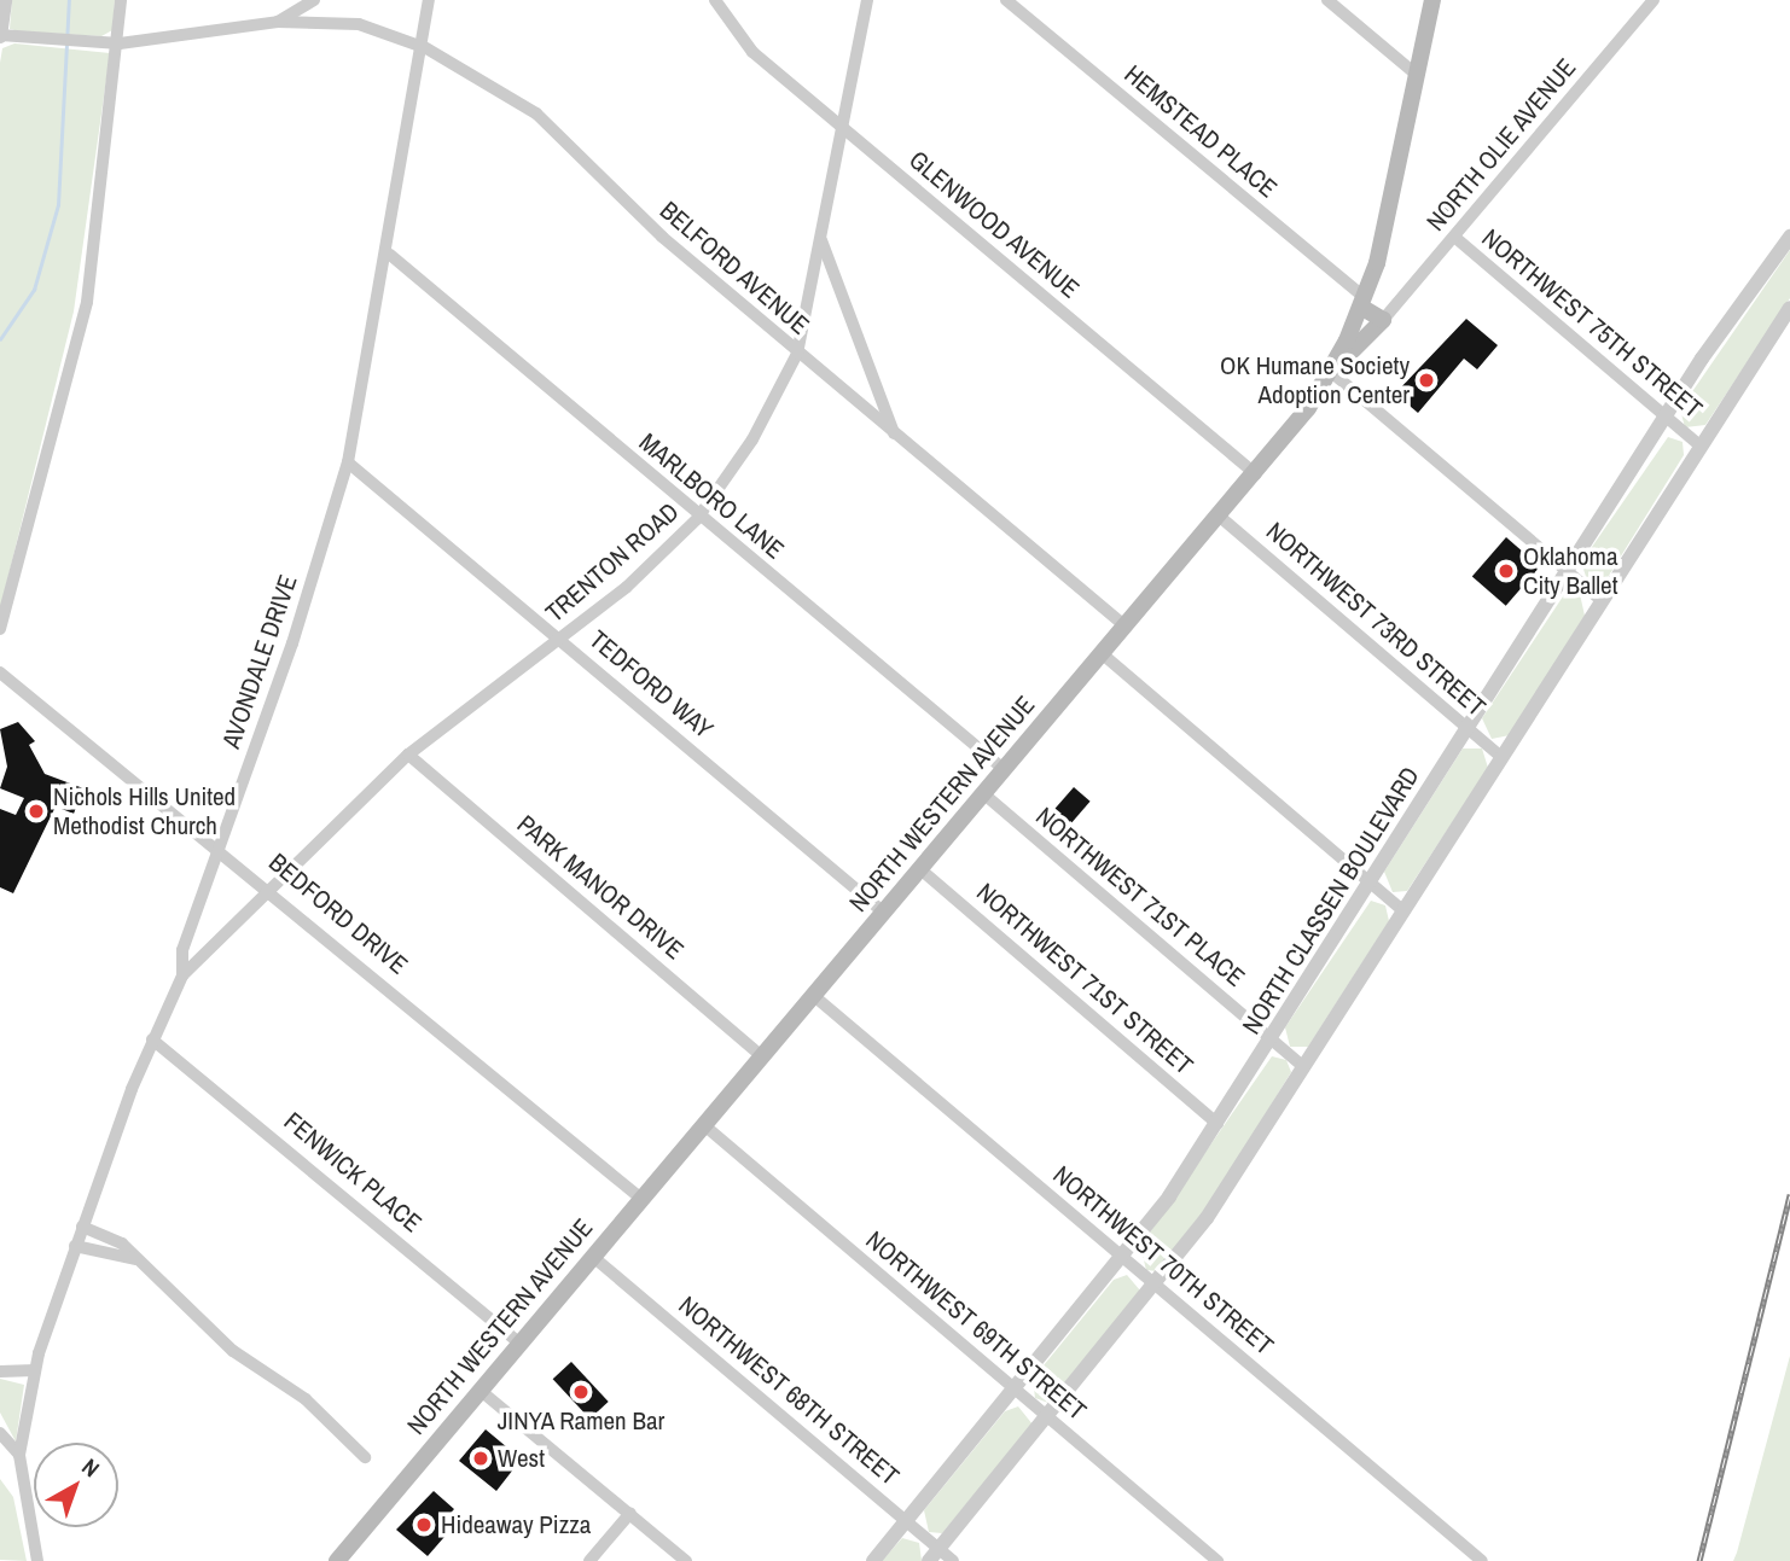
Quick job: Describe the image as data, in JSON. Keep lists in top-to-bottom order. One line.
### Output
{"streets":{"main road":["NORTH WESTERN AVENUE"],"street":["HEMSTEAD PLACE","NORTH OLIE AVENUE","GLENWOOD AVENUE","BELFORD AVENUE","NORTHWEST 75TH STREET","MARLBORO LANE","TRENTON ROAD","NORTHWEST 73RD STREET","AVONDALE DRIVE","TEDFORD WAY","PARK MANOR DRIVE","NORTHWEST 71ST PLACE","NORTH CLASSEN BOULEVARD","BEDFORD DRIVE","NORTHWEST 71ST STREET","FENWICK PLACE","NORTHWEST 70TH STREET","NORTHWEST 69TH STREET","NORTHWEST 68TH STREET"]},"crossings":[["HEMSTEAD PLACE","NORTH WESTERN AVENUE"],["NORTH OLIE AVENUE","NORTHWEST 75TH STREET"],["GLENWOOD AVENUE","TRENTON ROAD"],["GLENWOOD AVENUE","NORTH WESTERN AVENUE"],["BELFORD AVENUE","TRENTON ROAD"],["BELFORD AVENUE","AVONDALE DRIVE"],["BELFORD AVENUE","NORTH WESTERN AVENUE"],["NORTHWEST 75TH STREET","NORTH CLASSEN BOULEVARD"],["MARLBORO LANE","TRENTON ROAD"],["MARLBORO LANE","AVONDALE DRIVE"],["MARLBORO LANE","NORTH WESTERN AVENUE"],["TRENTON ROAD","AVONDALE DRIVE"],["TRENTON ROAD","TEDFORD WAY"],["TRENTON ROAD","PARK MANOR DRIVE"],["TRENTON ROAD","BEDFORD DRIVE"],["NORTHWEST 73RD STREET","NORTH WESTERN AVENUE"],["NORTHWEST 73RD STREET","NORTH CLASSEN BOULEVARD"],["AVONDALE DRIVE","TEDFORD WAY"],["AVONDALE DRIVE","BEDFORD DRIVE"],["AVONDALE DRIVE","FENWICK PLACE"],["TEDFORD WAY","NORTH WESTERN AVENUE"],["NORTH WESTERN AVENUE","PARK MANOR DRIVE"],["NORTH WESTERN AVENUE","NORTHWEST 71ST PLACE"],["NORTH WESTERN AVENUE","BEDFORD DRIVE"],["NORTH WESTERN AVENUE","NORTHWEST 71ST STREET"],["NORTH WESTERN AVENUE","FENWICK PLACE"],["NORTH WESTERN AVENUE","NORTHWEST 70TH STREET"],["NORTH WESTERN AVENUE","NORTHWEST 69TH STREET"],["NORTH WESTERN AVENUE","NORTHWEST 68TH STREET"],["NORTHWEST 71ST PLACE","NORTH CLASSEN BOULEVARD"],["NORTH CLASSEN BOULEVARD","NORTHWEST 71ST STREET"],["NORTH CLASSEN BOULEVARD","NORTHWEST 70TH STREET"],["NORTH CLASSEN BOULEVARD","NORTHWEST 69TH STREET"],["NORTH CLASSEN BOULEVARD","NORTHWEST 68TH STREET"]],"places":["OK Humane Society Adoption Center","Oklahoma City Ballet","Nichols Hills United Methodist Church","JINYA Ramen Bar","West","Hideaway Pizza"],"north":"top right"}
